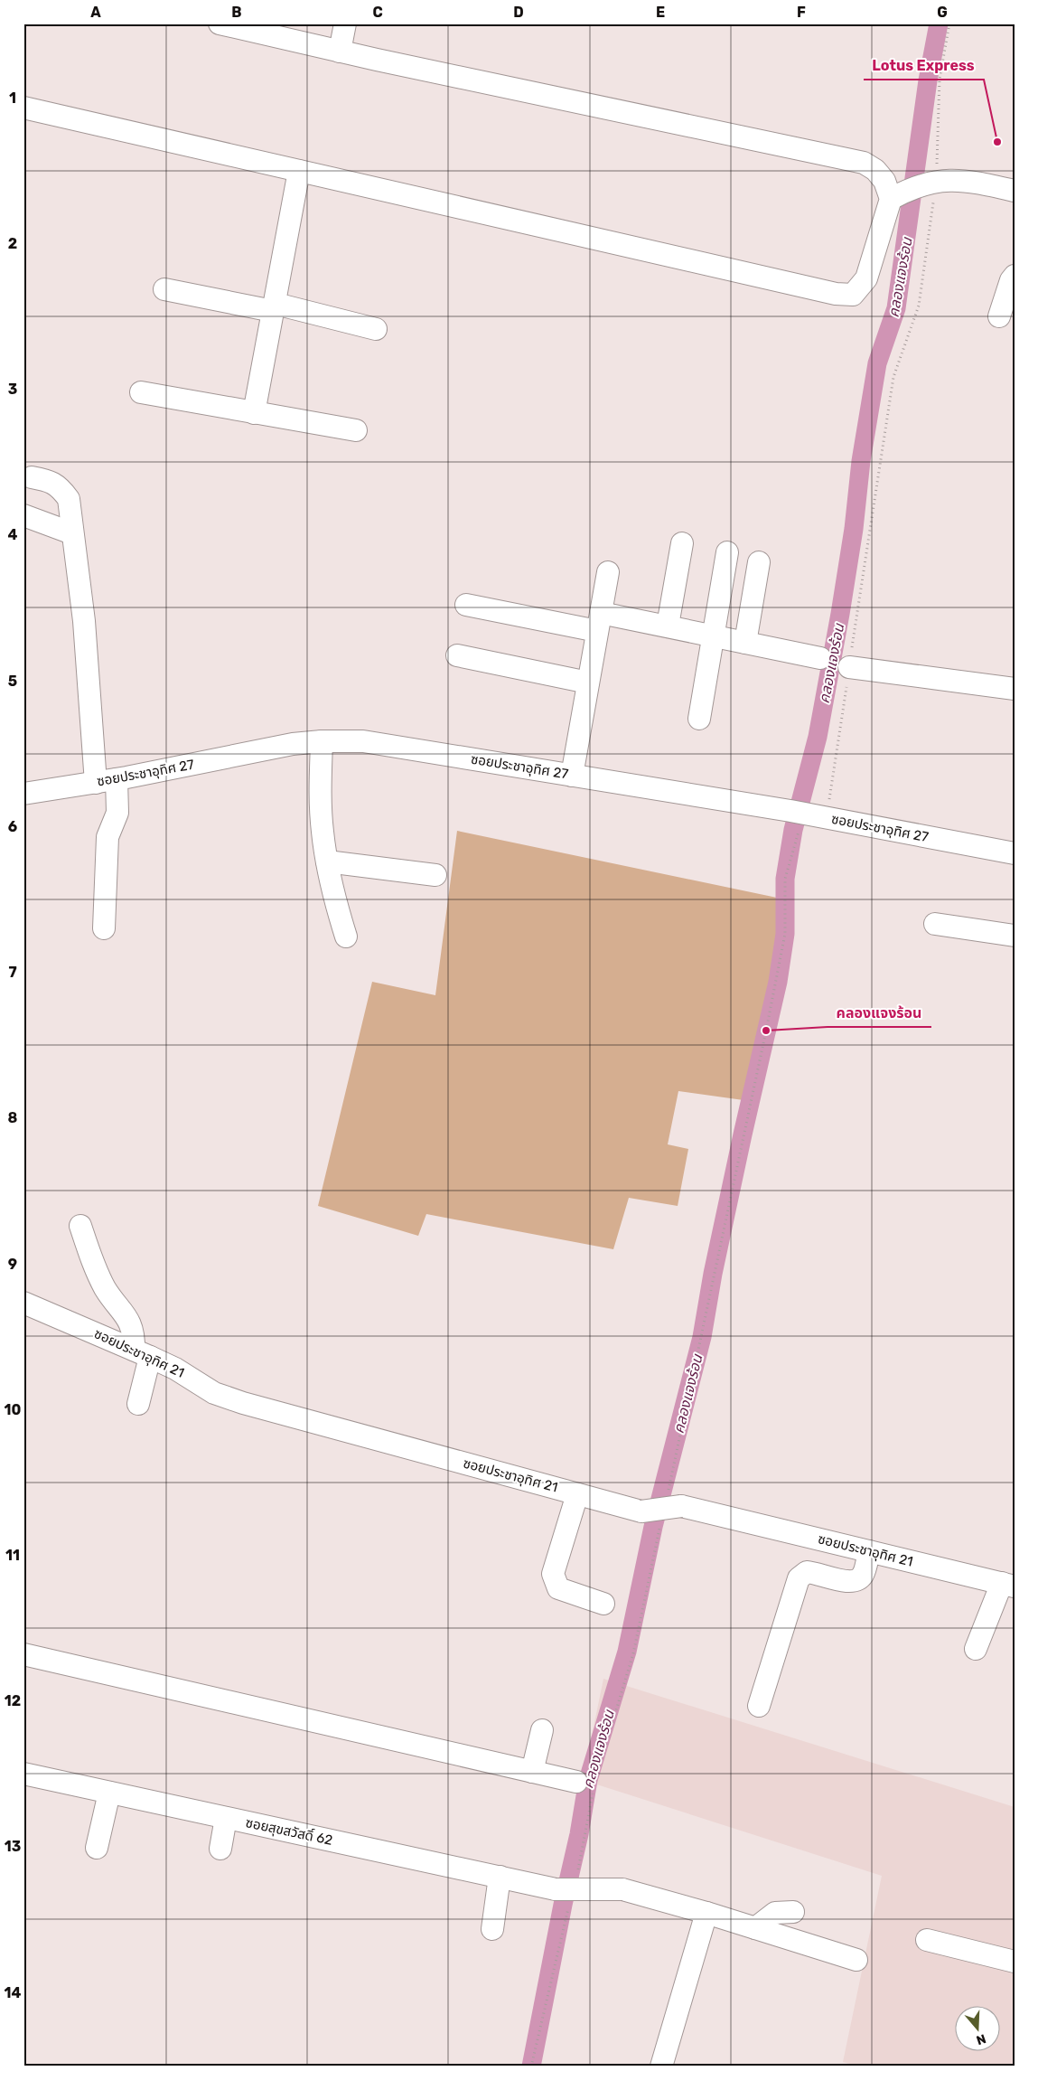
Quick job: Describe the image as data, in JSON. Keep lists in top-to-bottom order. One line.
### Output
{"streets":{"street":["ซอยประชาอุทิศ 27","ซอยประชาอุทิศ 21","ซอยสุขสวัสดิ์ 62"]},"water":["คลองแจงร้อน"],"places":["Lotus Express","คลองแจงร้อน"],"north":"bottom","grid":{"columns":["A","B","C","D","E","F","G"],"rows":["1","2","3","4","5","6","7","8","9","10","11","12","13","14"]}}
